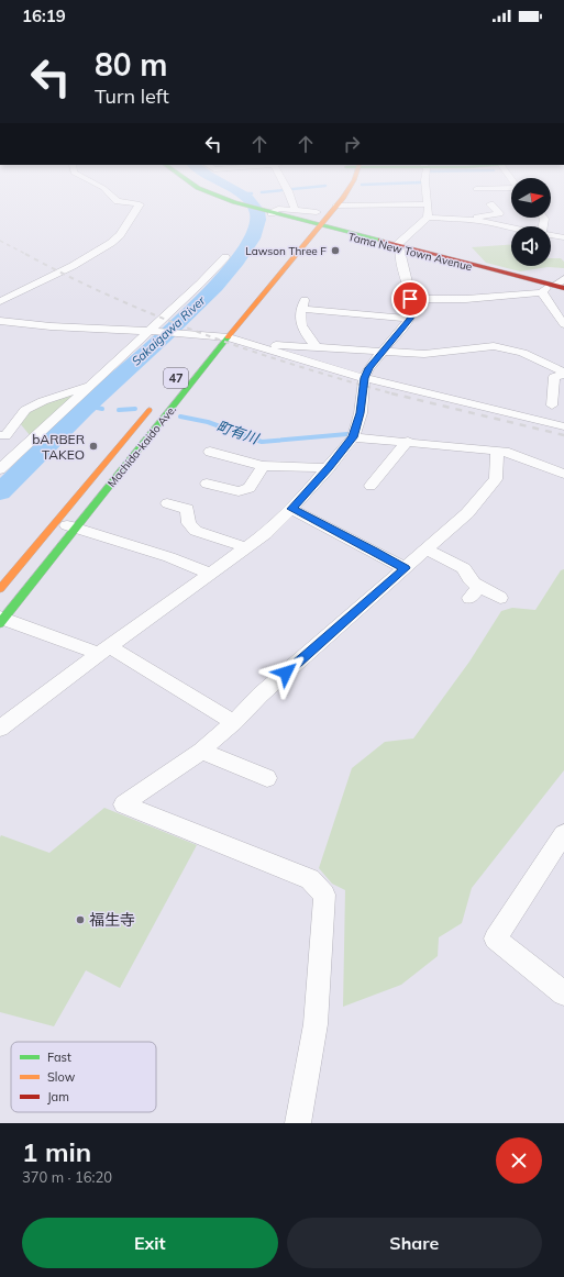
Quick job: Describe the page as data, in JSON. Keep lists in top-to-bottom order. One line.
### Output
{"streets":{"main road":["Tama New Town Avenue","47","Machida-kaido Ave."]},"crossings":[["Tama New Town Avenue","Machida-kaido Ave."]],"water":["Sakaigawa River","町有川"],"places":["Lawson Three F","bARBER TAKEO","福生寺"],"legend":["Fast","Slow","Jam"],"north":"right","page":{"status":"16:19","turn":["80 m","Turn left"],"heading":["1 min","370 m · 16:20"],"buttons":["Exit","Share"]}}
